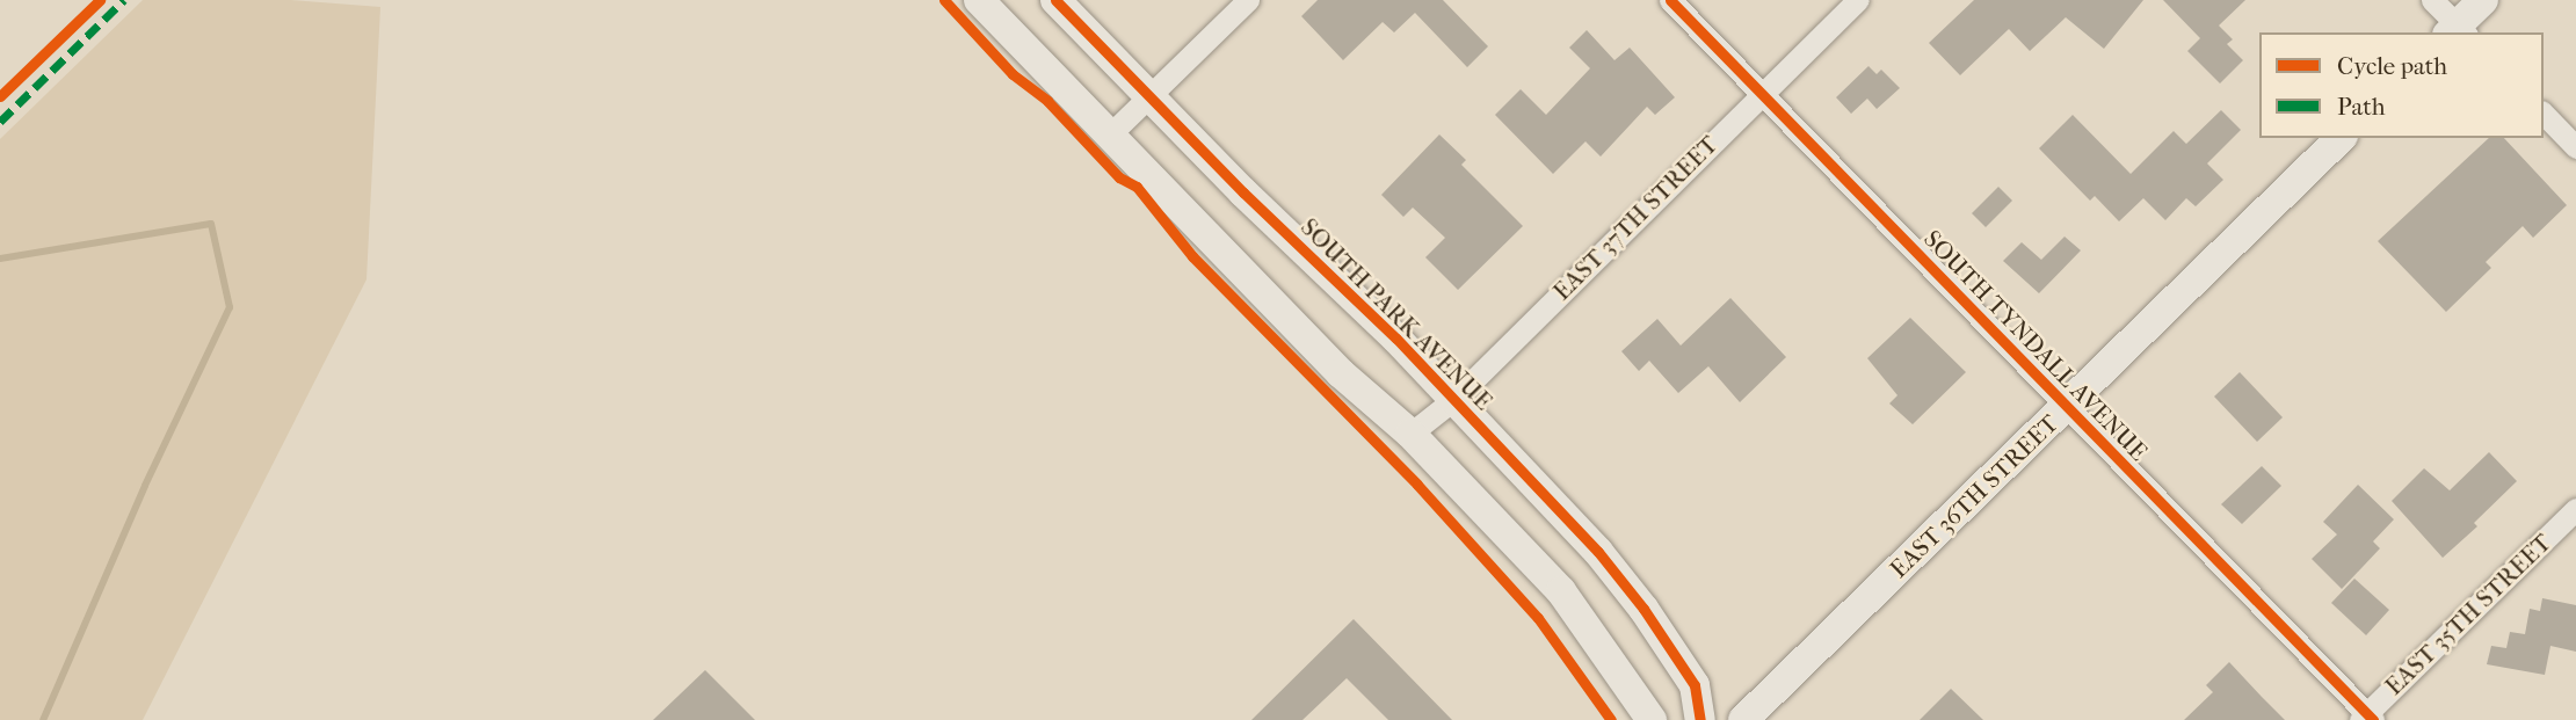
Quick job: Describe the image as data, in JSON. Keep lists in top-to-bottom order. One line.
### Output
{"streets":{"main road":["SOUTH PARK AVENUE","EAST 36TH STREET"],"street":["EAST 37TH STREET","SOUTH TYNDALL AVENUE","EAST 35TH STREET"]},"crossings":[["EAST 37TH STREET","SOUTH PARK AVENUE"],["EAST 37TH STREET","SOUTH TYNDALL AVENUE"],["SOUTH TYNDALL AVENUE","EAST 36TH STREET"],["SOUTH TYNDALL AVENUE","EAST 35TH STREET"]],"legend":["Cycle path","Path"]}
